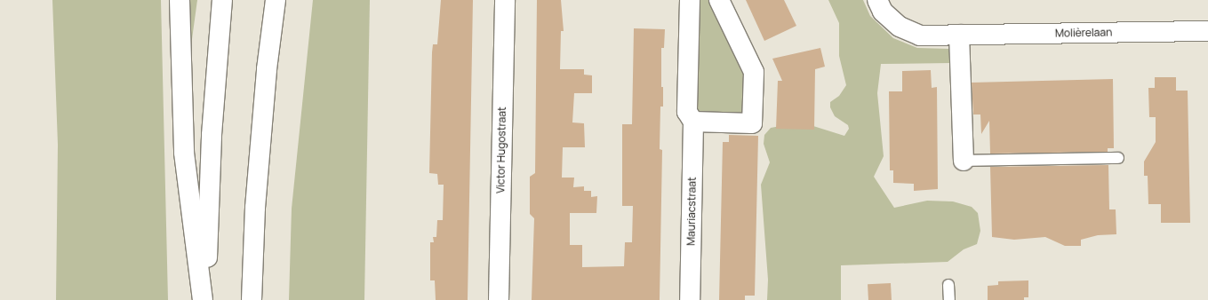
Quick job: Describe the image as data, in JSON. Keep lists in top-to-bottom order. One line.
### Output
{"streets":{"main road":["Molièrelaan","Victor Hugostraat","Mauriacstraat"]}}
